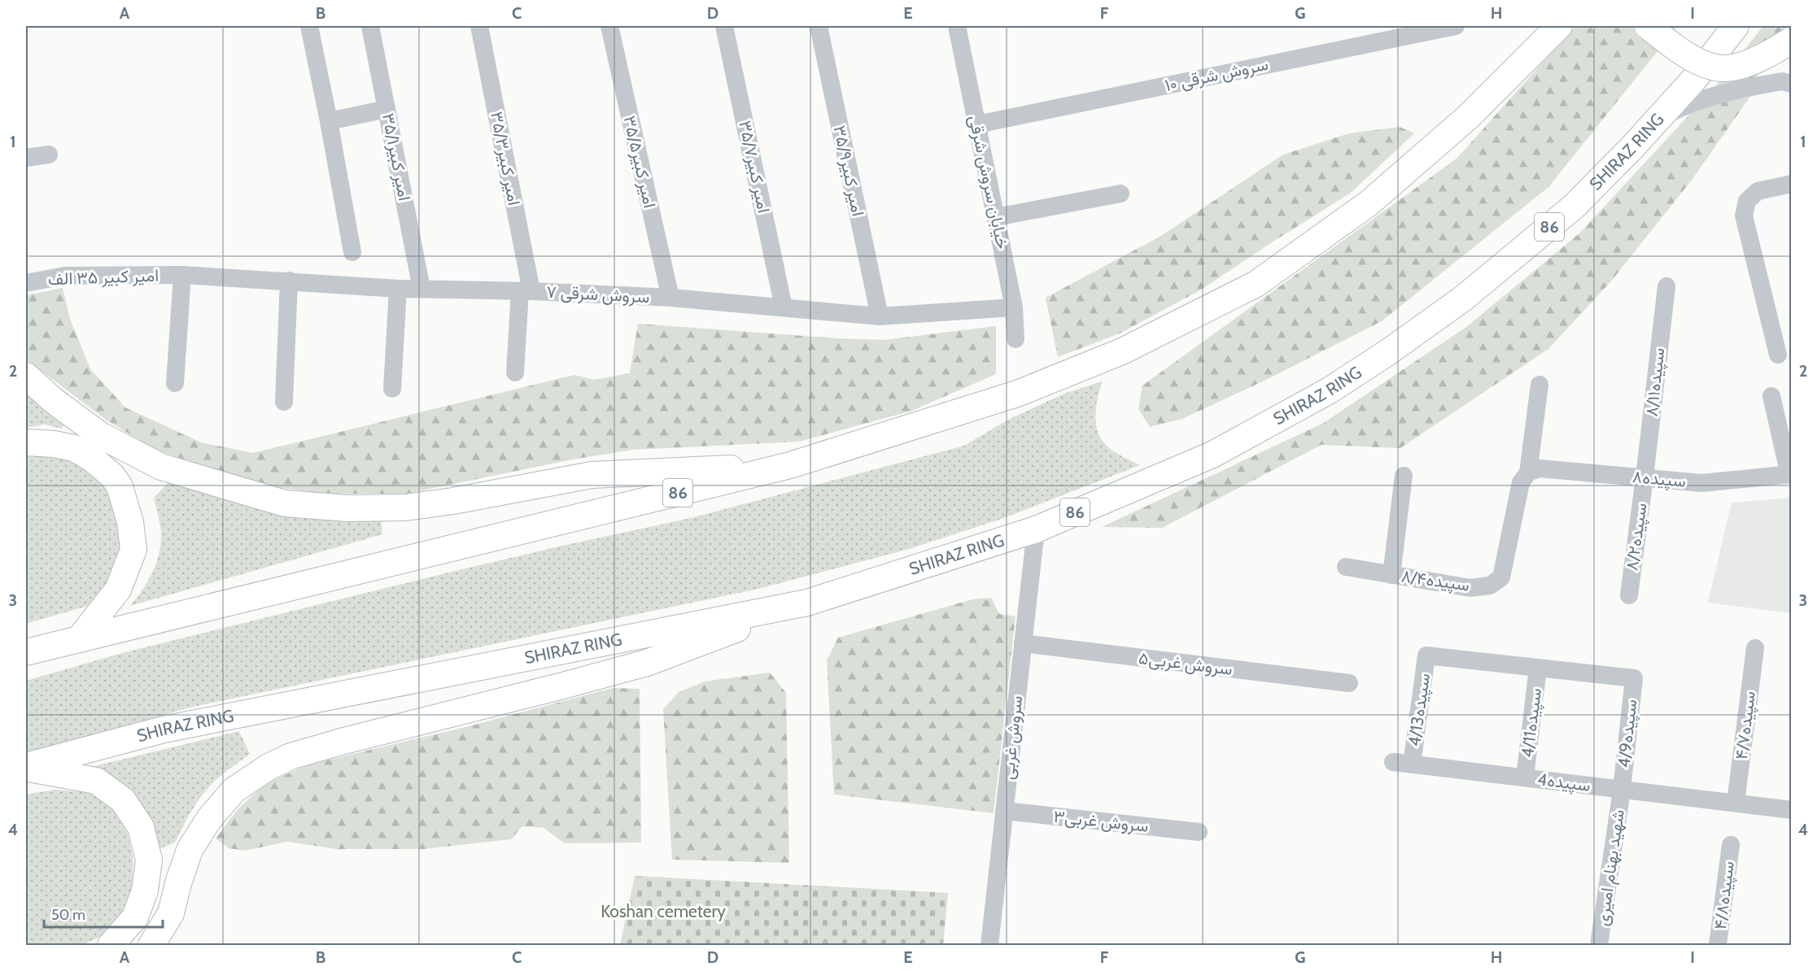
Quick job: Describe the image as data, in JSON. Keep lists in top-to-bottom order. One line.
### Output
{"streets":{"highway":["SHIRAZ RING","86"],"street":["سروش شرقی ۱۰","امیر کبیر۳۵/۱","امیر کبیر۳۵/۳","امیر کبیر۳۵/۵","امیر کبیر۳۵/۷","امیر کبیر۳۵/۹","خیابان سروش شرقی","امیر کبیر ۳۵ الف","سروش شرقی ۷","سپیده۸/۱۱","سپیده۸","سپیده۸/۲","سپیده۸/۴","سروش غربی۵","4/13سپیده","4/11سپیده","سپیده۴/۷","4/9سپیده","سروش غربی","4سپیده","سروش غربی۳","شهید بهنام امیری","سپیده۴/۸"]},"crossings":[["سروش شرقی ۱۰","خیابان سروش شرقی"],["SHIRAZ RING","86"],["SHIRAZ RING","سروش غربی"],["امیر کبیر۳۵/۱","سروش شرقی ۷"],["امیر کبیر۳۵/۳","سروش شرقی ۷"],["امیر کبیر۳۵/۵","سروش شرقی ۷"],["امیر کبیر۳۵/۷","سروش شرقی ۷"],["امیر کبیر۳۵/۹","سروش شرقی ۷"],["خیابان سروش شرقی","سروش شرقی ۷"],["امیر کبیر ۳۵ الف","سروش شرقی ۷"],["سپیده۸/۱۱","سپیده۸"],["سپیده۸/۱۱","سپیده۸/۲"],["سپیده۸","سپیده۸/۲"],["سپیده۸","سپیده۸/۴"],["سروش غربی۵","سروش غربی"],["4/13سپیده","4/11سپیده"],["4/13سپیده","4/9سپیده"],["4/13سپیده","4سپیده"],["4/11سپیده","4/9سپیده"],["4/11سپیده","4سپیده"],["سپیده۴/۷","4سپیده"],["4/9سپیده","4سپیده"],["4/9سپیده","شهید بهنام امیری"],["سروش غربی","سروش غربی۳"],["4سپیده","شهید بهنام امیری"]],"parks":["Koshan cemetery"],"scale_bar":"50 m","grid":{"columns":["A","B","C","D","E","F","G","H","I"],"rows":["1","2","3","4"]}}
